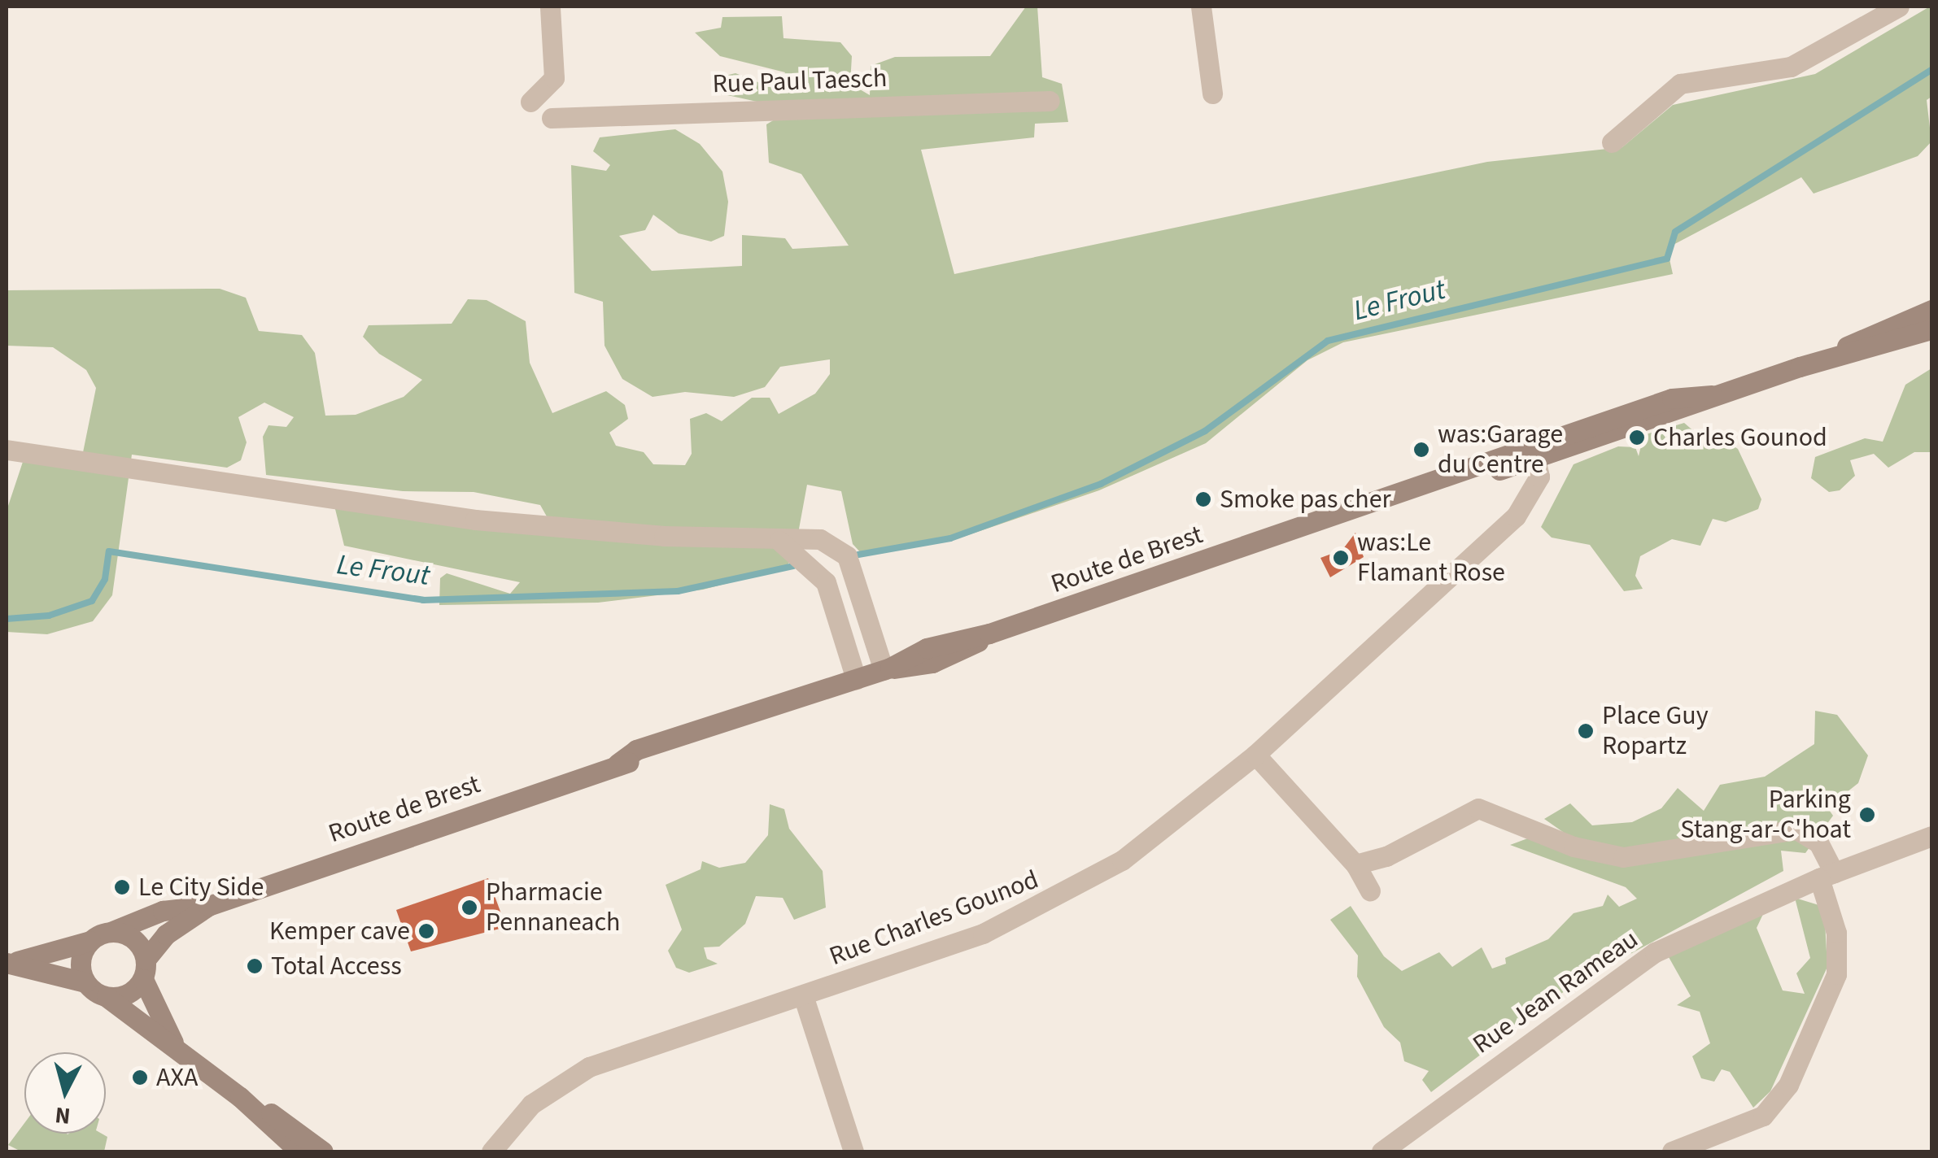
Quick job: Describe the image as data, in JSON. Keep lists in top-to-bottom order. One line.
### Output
{"streets":{"main road":["Route de Brest"],"street":["Rue Paul Taesch","Rue Charles Gounod","Rue Jean Rameau"]},"crossings":[["Route de Brest","Rue Charles Gounod"]],"water":["Le Frout"],"places":["Charles Gounod","was:Garage du Centre","Smoke pas cher","was:Le Flamant Rose","Place Guy Ropartz","Parking Stang-ar-C'hoat","Le City Side","Pharmacie Pennaneach","Kemper cave","Total Access","AXA"],"north":"bottom"}
